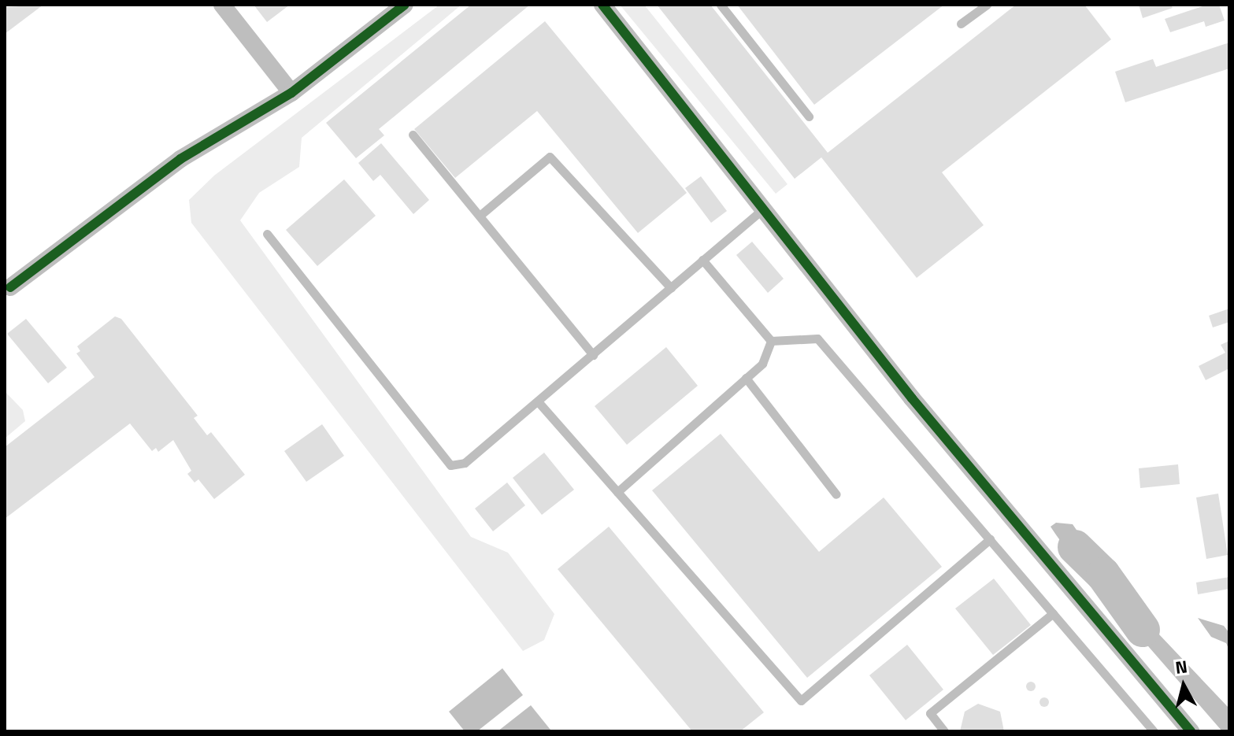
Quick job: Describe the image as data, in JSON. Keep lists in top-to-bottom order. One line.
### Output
{"north":"top"}
